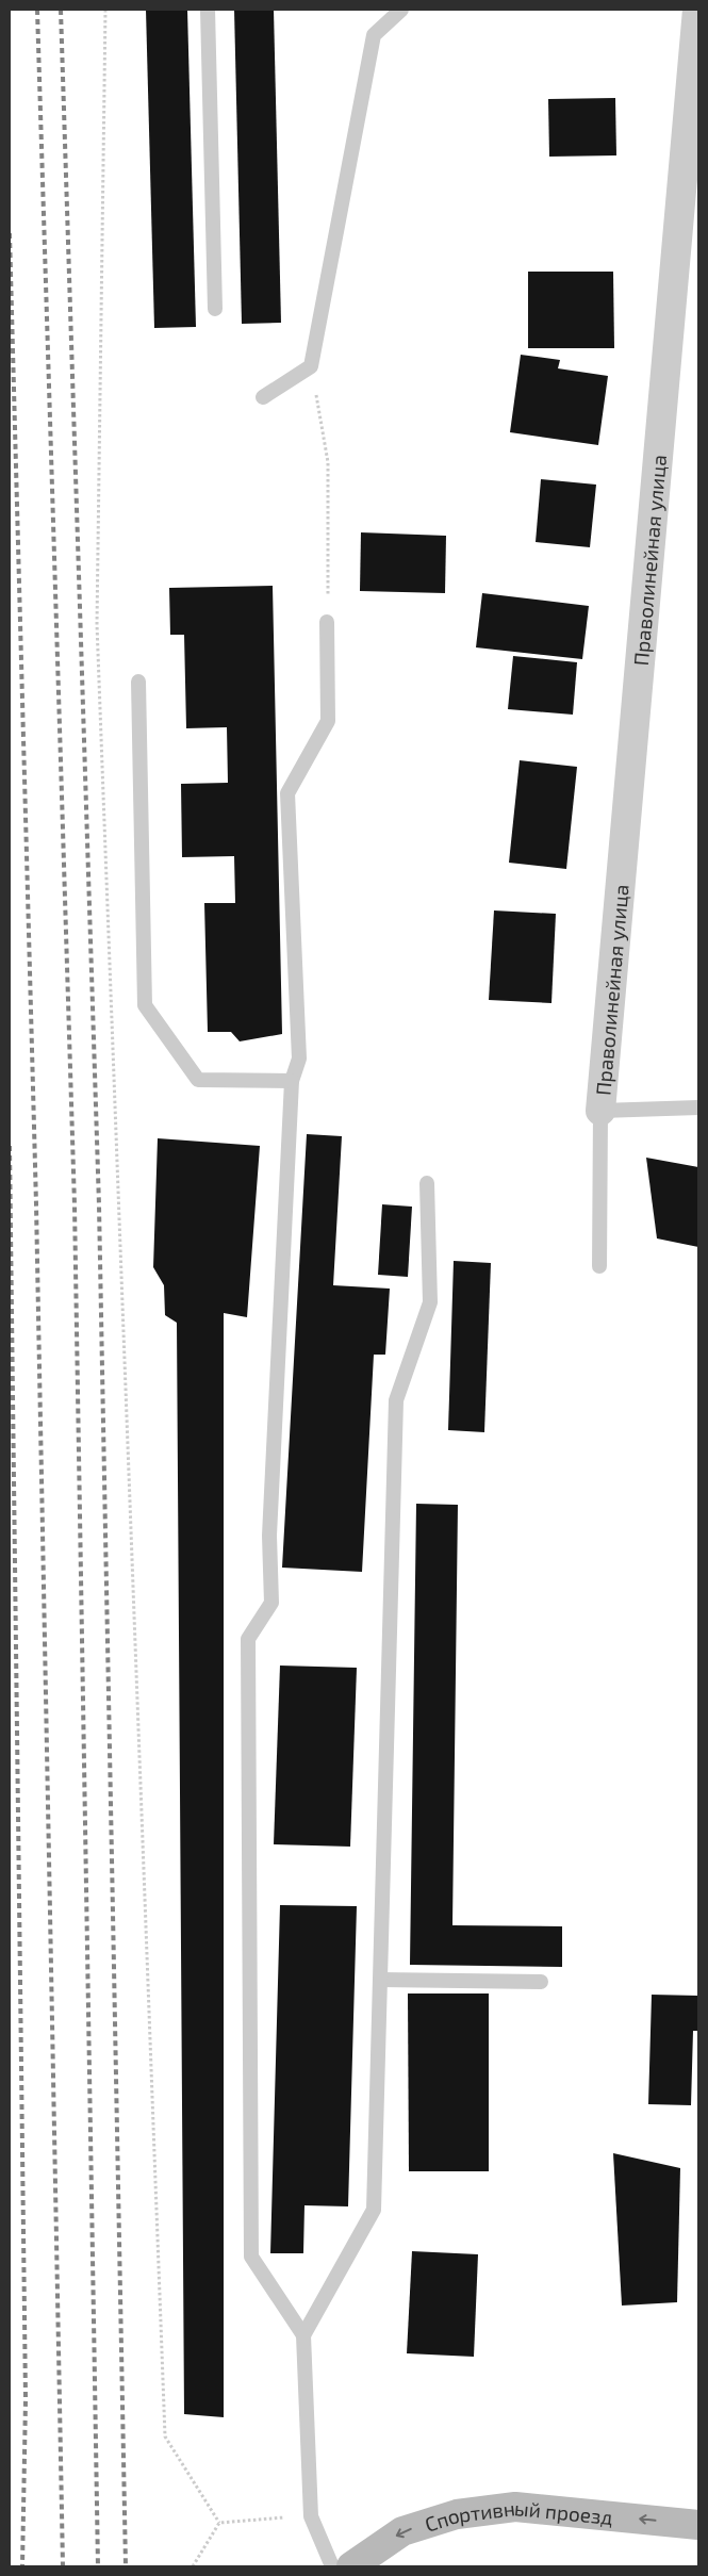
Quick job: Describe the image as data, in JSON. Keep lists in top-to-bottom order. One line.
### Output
{"streets":{"main road":["Спортивный проезд"],"street":["Праволинейная улица"]},"one_way":["Спортивный проезд"]}
